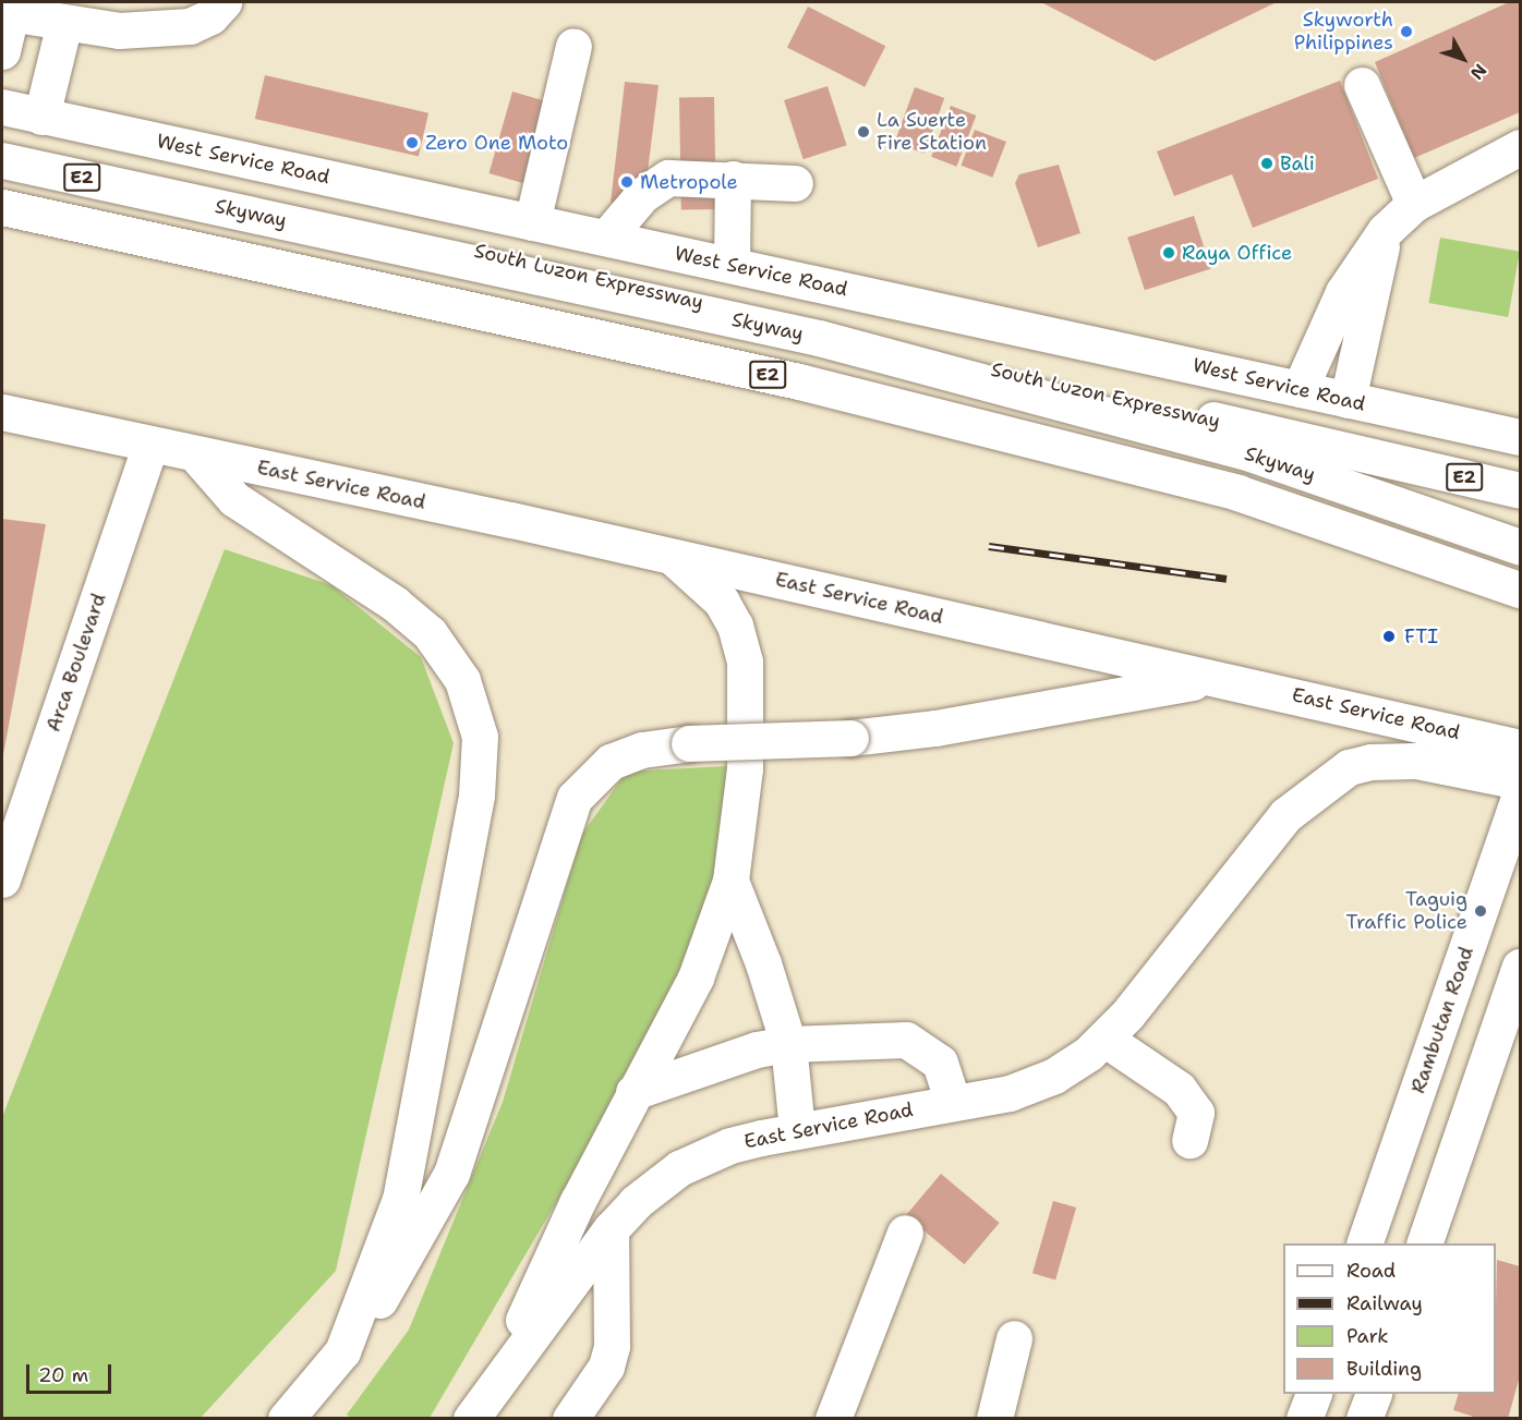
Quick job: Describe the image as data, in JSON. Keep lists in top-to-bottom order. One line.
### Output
{"streets":{"main road":["West Service Road","E2","Skyway","South Luzon Expressway","East Service Road","Arca Boulevard","Rambutan Road"]},"crossings":[["E2","Skyway"],["East Service Road","Arca Boulevard"]],"places":["Skyworth Philippines","La Suerte Fire Station","Zero One Moto","Bali","Metropole","Raya Office","FTI","Taguig Traffic Police"],"legend":["Road","Railway","Park","Building"],"scale_bar":"20 m","north":"bottom right"}
